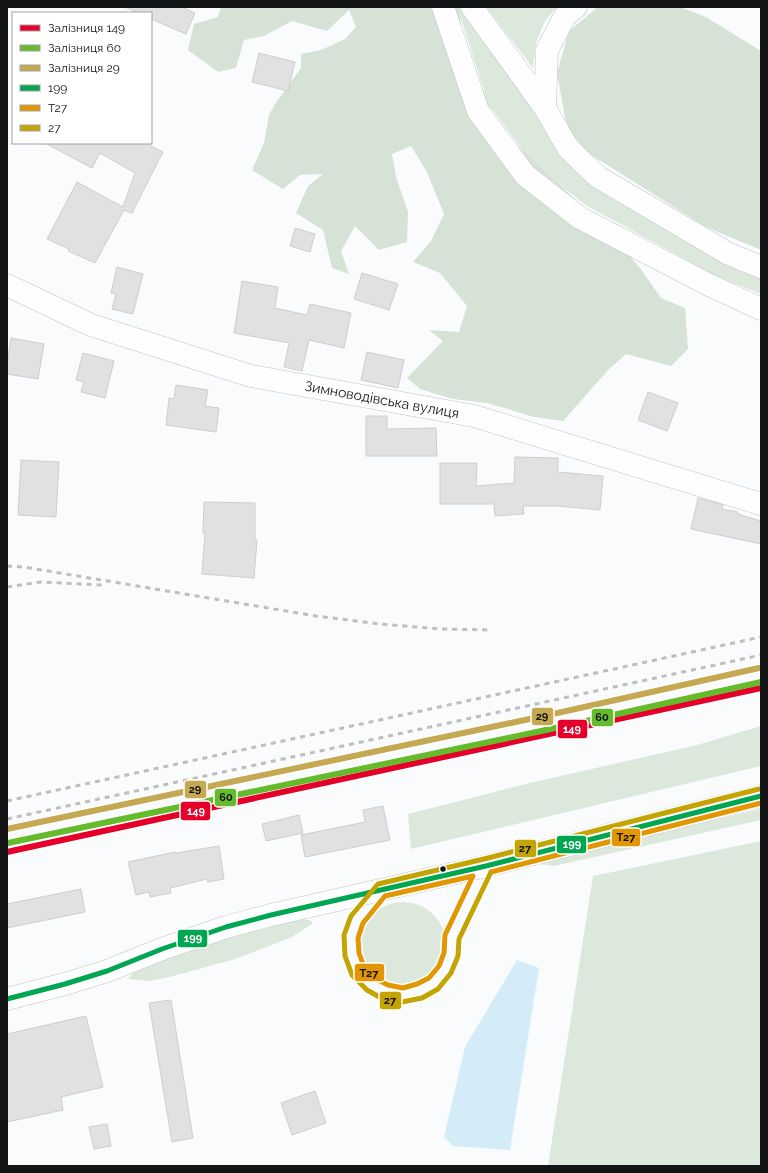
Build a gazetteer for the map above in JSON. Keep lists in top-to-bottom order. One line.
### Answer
{"streets":{"street":["Зимноводівська вулиця"]},"lines":["rail line 29","rail line 60","rail line 149","transit line 27","transit line 199","transit line Т27"],"legend":["Залізниця 149","Залізниця 60","Залізниця 29","199","Т27","27"]}
